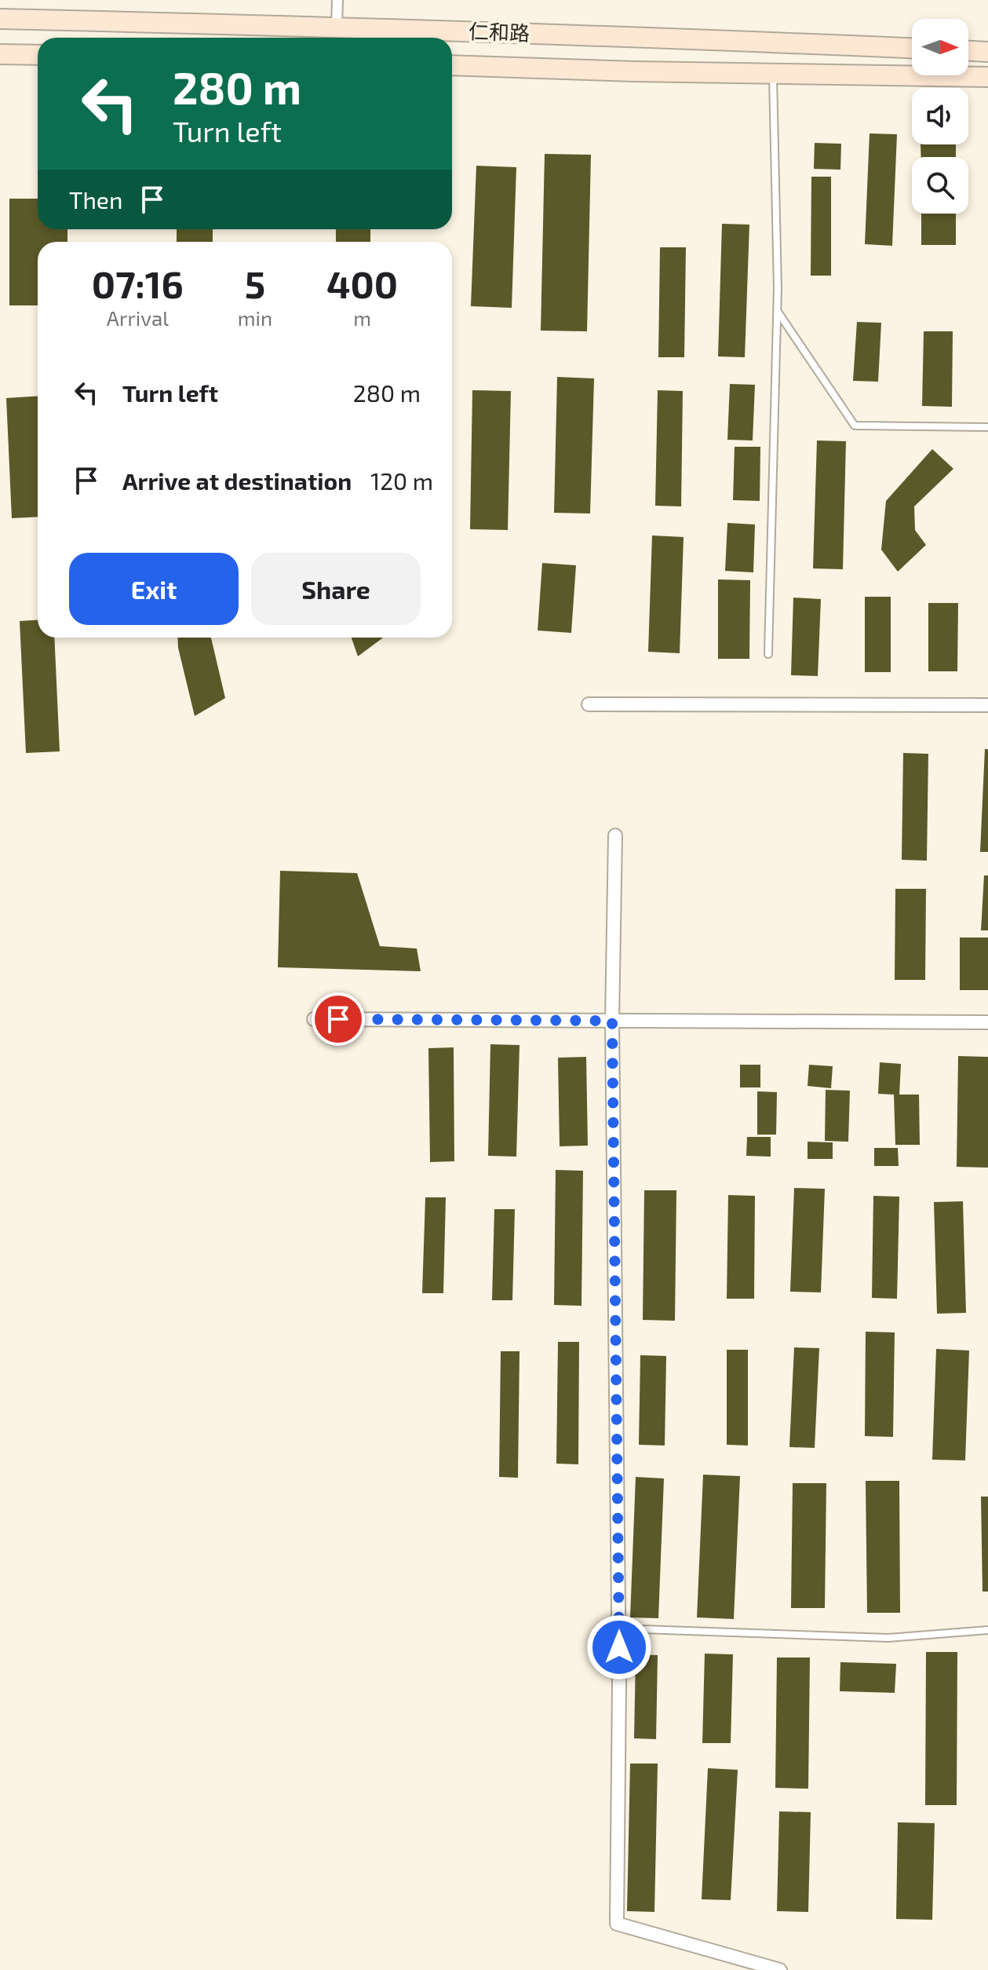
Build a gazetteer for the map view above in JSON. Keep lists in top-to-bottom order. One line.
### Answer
{"streets":{"main road":["仁和路"]},"north":"right","page":{"turn":["280 m","Turn left"],"then":"Then","eta":["07:16","Arrival","5","min","400","m"],"list":[{"name":"Turn left","value":"280 m"},{"name":"Arrive at destination","value":"120 m"}],"buttons":["Exit","Share"]}}
